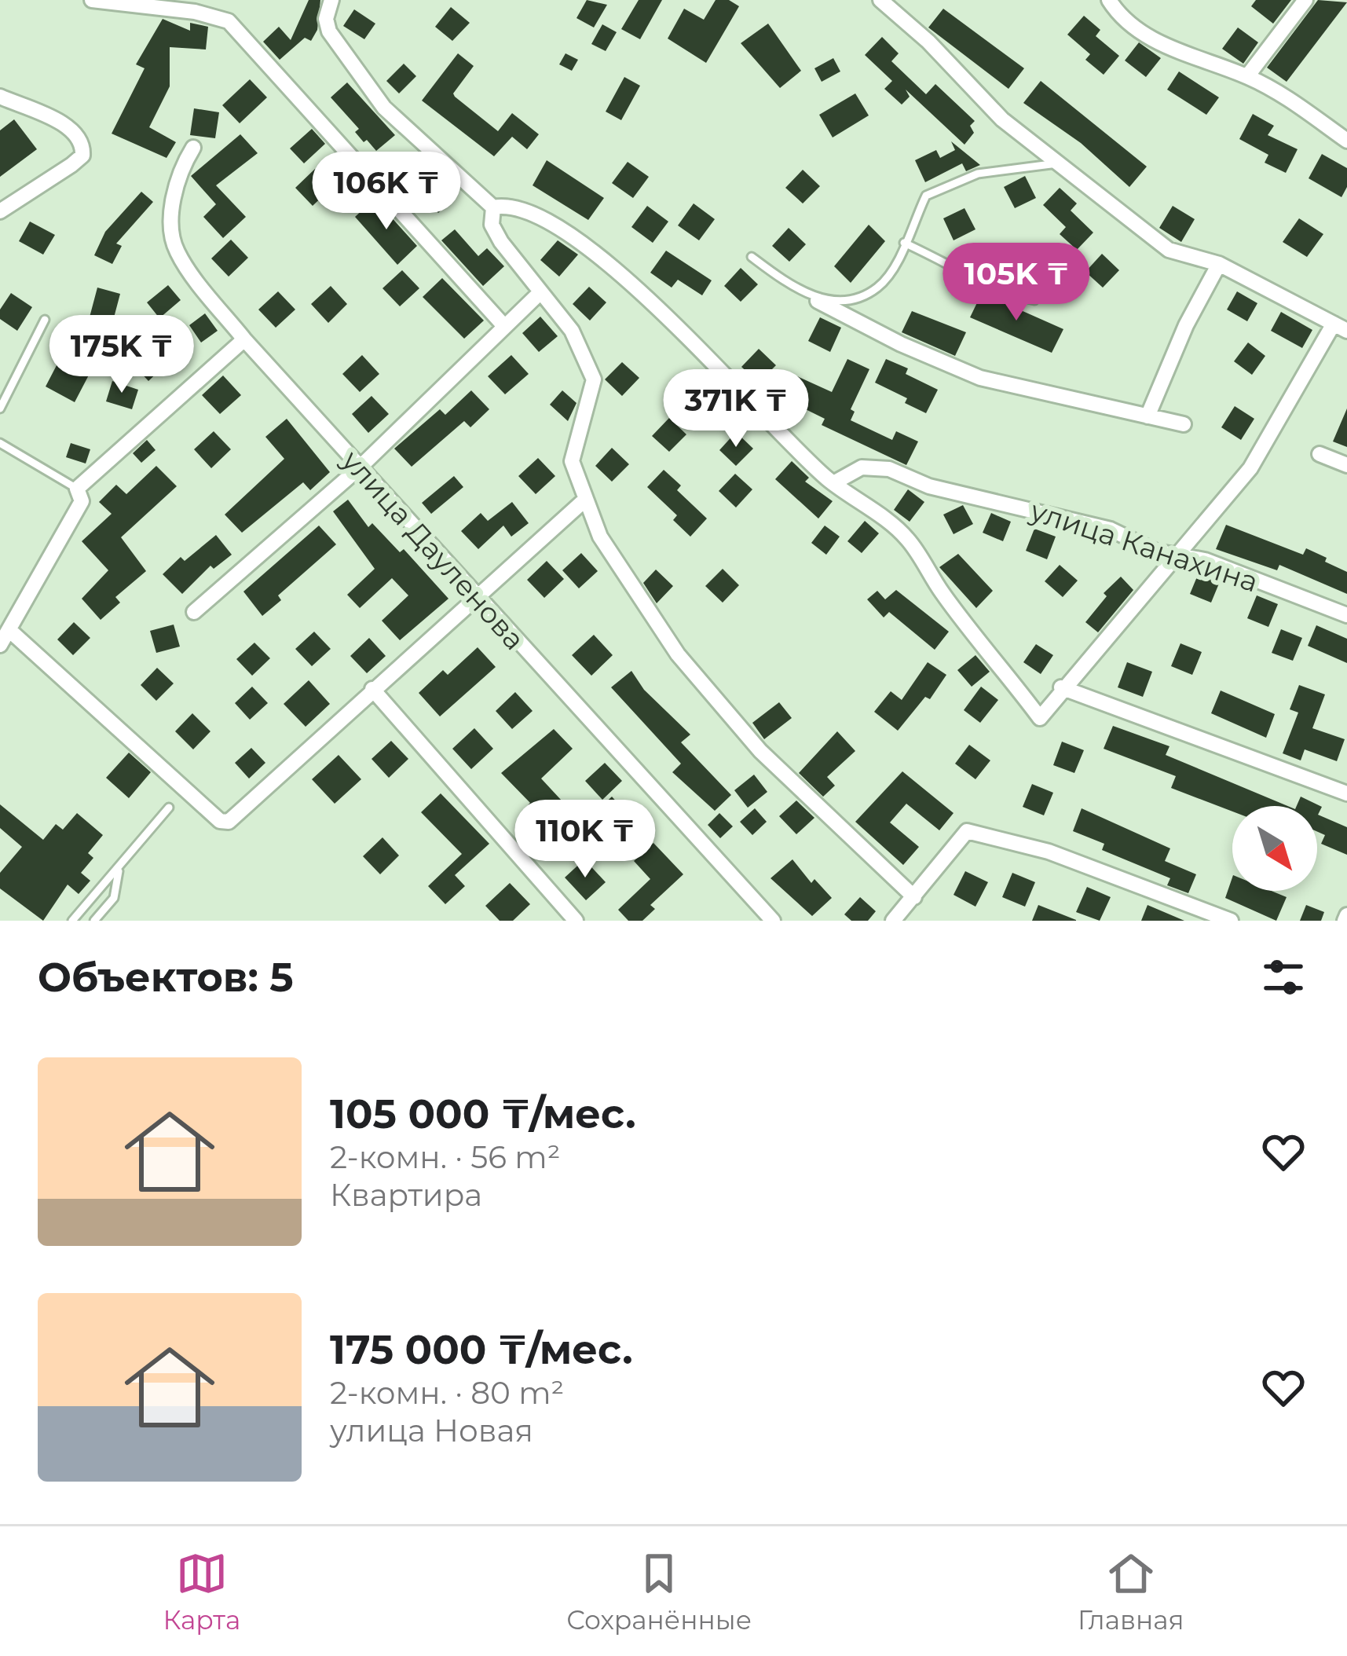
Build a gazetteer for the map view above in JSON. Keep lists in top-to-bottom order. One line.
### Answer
{"streets":{"street":["улица Канахина","улица Дауленова"]},"north":"bottom right","page":{"price":["106K ₸","105K ₸","175K ₸","371K ₸","110K ₸"],"heading":"Объектов: 5","list":[{"name":"105 000 ₸/мес.","note":"2-комн. · 56 m² · Квартира"},{"name":"175 000 ₸/мес.","note":"2-комн. · 80 m² · улица Новая"}],"tabs":["Карта","Сохранённые","Главная"]}}
